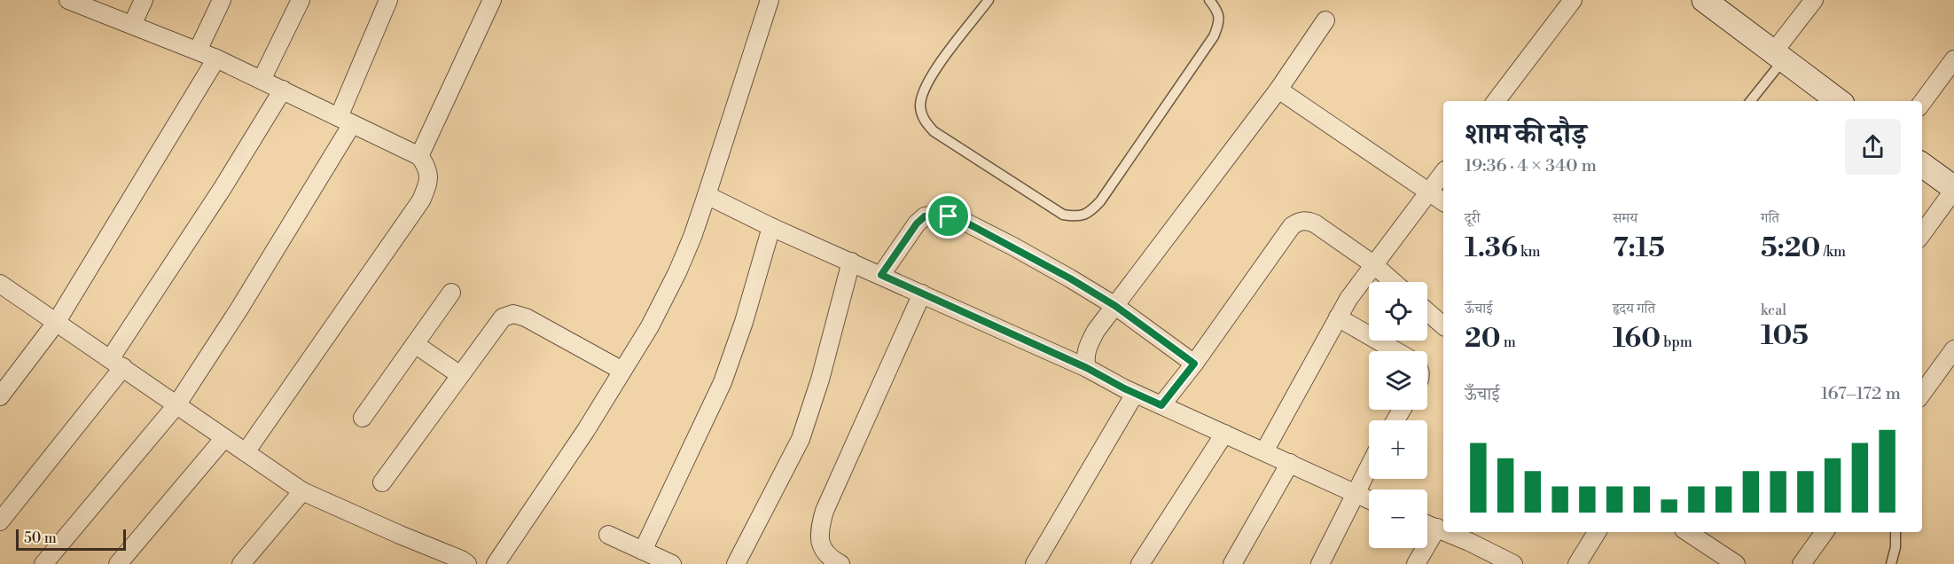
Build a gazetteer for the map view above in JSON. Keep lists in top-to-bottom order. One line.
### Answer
{"scale_bar":"50 m","page":{"heading":["शाम की दौड़","19:36 · 4 × 340 m"],"stats":[["दूरी","1.36 km"],["समय","7:15"],["गति","5:20 /km"],["ऊँचाई","20 m"],["हृदय गति","160 bpm"],["kcal","105"]],"map_buttons":["+","−"],"chart":["ऊँचाई","167–172 m"],"scale":"50 m"}}
